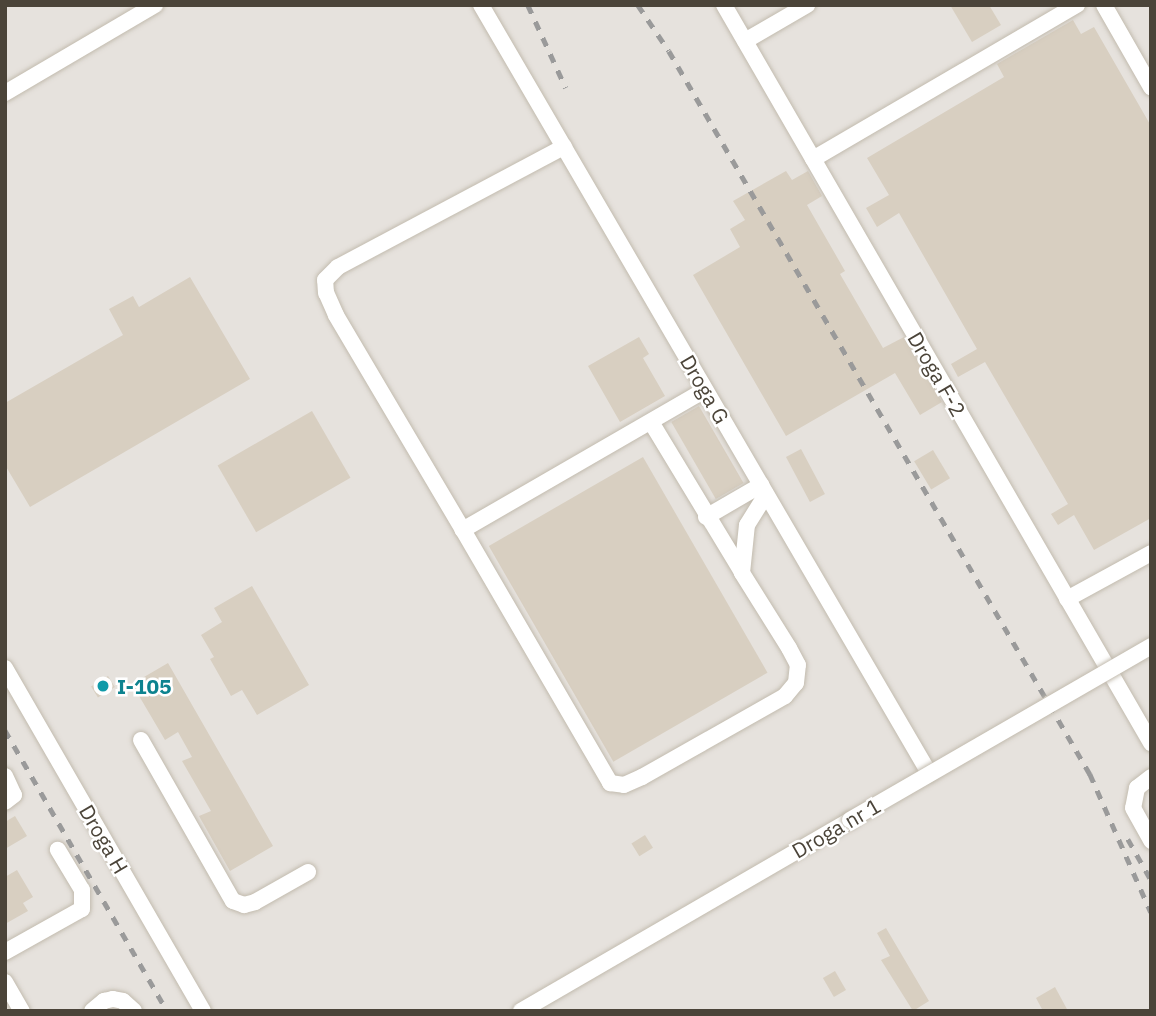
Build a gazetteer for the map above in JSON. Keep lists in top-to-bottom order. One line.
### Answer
{"streets":{"lane":["Droga F-2","Droga G","Droga nr 1","Droga H"]},"crossings":[["Droga G","Droga nr 1"]],"places":["I-105"]}
